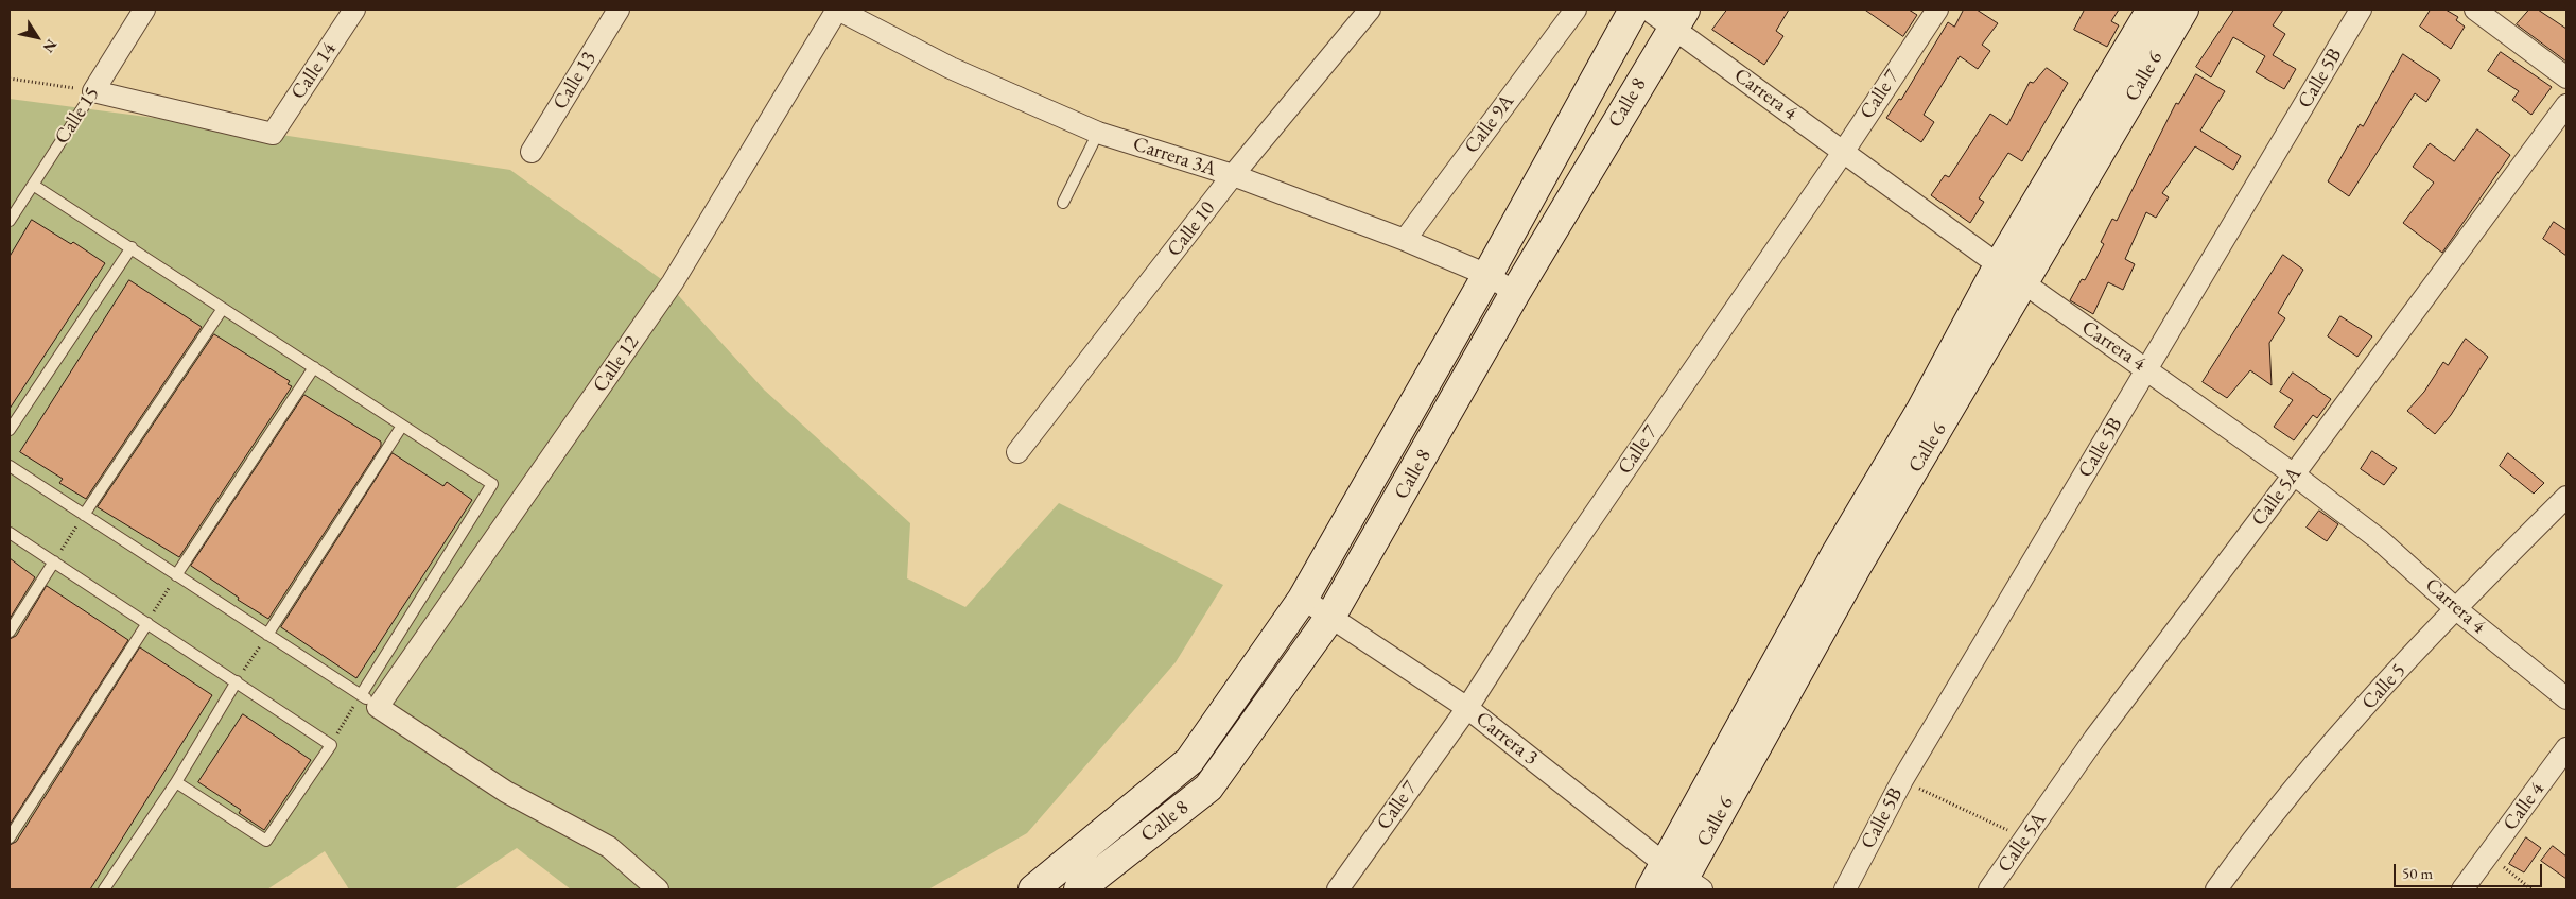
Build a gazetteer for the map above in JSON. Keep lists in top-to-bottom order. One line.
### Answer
{"streets":{"street":["Calle 14","Calle 6","Calle 5B","Calle 13","Carrera 4","Calle 7","Calle 8","Calle 15","Calle 9A","Carrera 3A","Calle 10","Calle 12","Calle 5A","Calle 5","Carrera 3","Calle 4"]},"crossings":[["Calle 14","Calle 15"],["Calle 6","Carrera 4"],["Calle 6","Carrera 3"],["Calle 5B","Carrera 4"],["Carrera 4","Calle 7"],["Carrera 4","Calle 8"],["Carrera 4","Calle 5A"],["Carrera 4","Calle 5"],["Calle 7","Carrera 3"],["Calle 8","Carrera 3A"],["Calle 8","Carrera 3"],["Calle 9A","Carrera 3A"],["Carrera 3A","Calle 10"],["Carrera 3A","Calle 12"]],"scale_bar":"50 m","north":"bottom right"}
